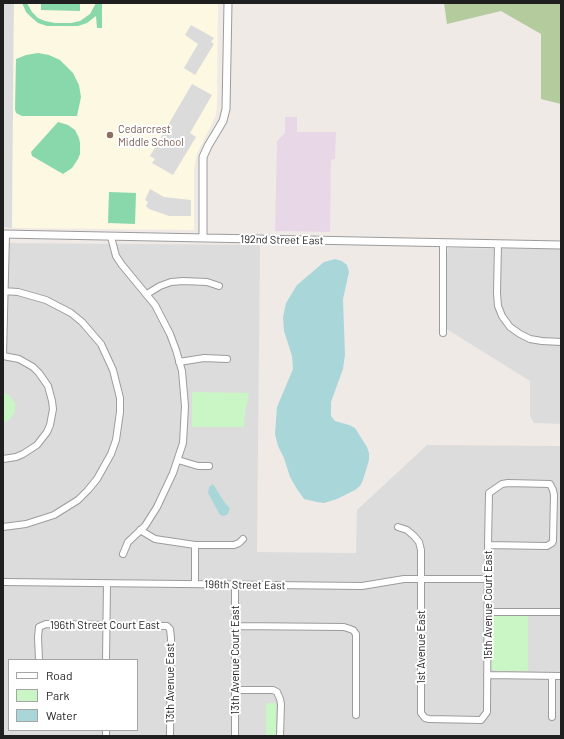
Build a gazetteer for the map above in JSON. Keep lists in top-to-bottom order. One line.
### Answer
{"streets":{"street":["192nd Street East","196th Street East","15th Avenue Court East","196th Street Court East","1st Avenue East","13th Avenue Court East","13th Avenue East"]},"crossings":[["196th Street East","15th Avenue Court East"],["196th Street East","1st Avenue East"],["196th Street East","13th Avenue Court East"],["15th Avenue Court East","1st Avenue East"],["196th Street Court East","13th Avenue East"]],"places":["Cedarcrest Middle School"],"legend":["Road","Park","Water"]}
